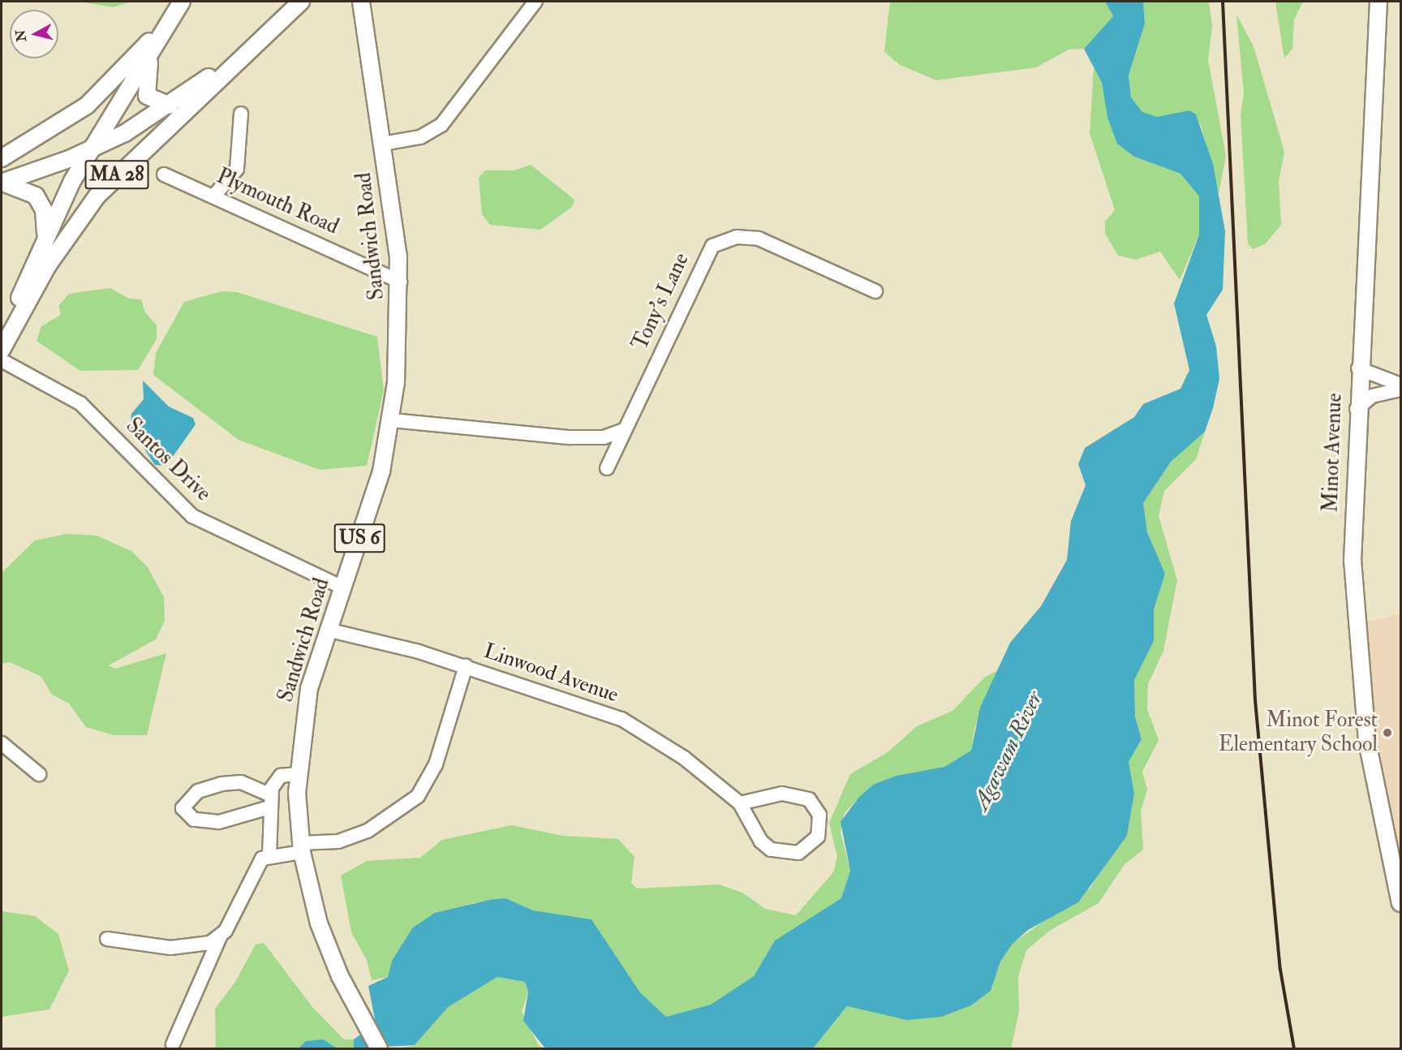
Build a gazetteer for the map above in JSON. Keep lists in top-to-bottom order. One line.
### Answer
{"streets":{"main road":["MA 28","Sandwich Road","Minot Avenue","US 6"],"street":["Plymouth Road","Tony's Lane","Santos Drive","Linwood Avenue"]},"crossings":[["Plymouth Road","Sandwich Road"],["Sandwich Road","Santos Drive"],["Sandwich Road","Linwood Avenue"]],"water":["Agawam River"],"places":["Minot Forest Elementary School"],"north":"left"}
